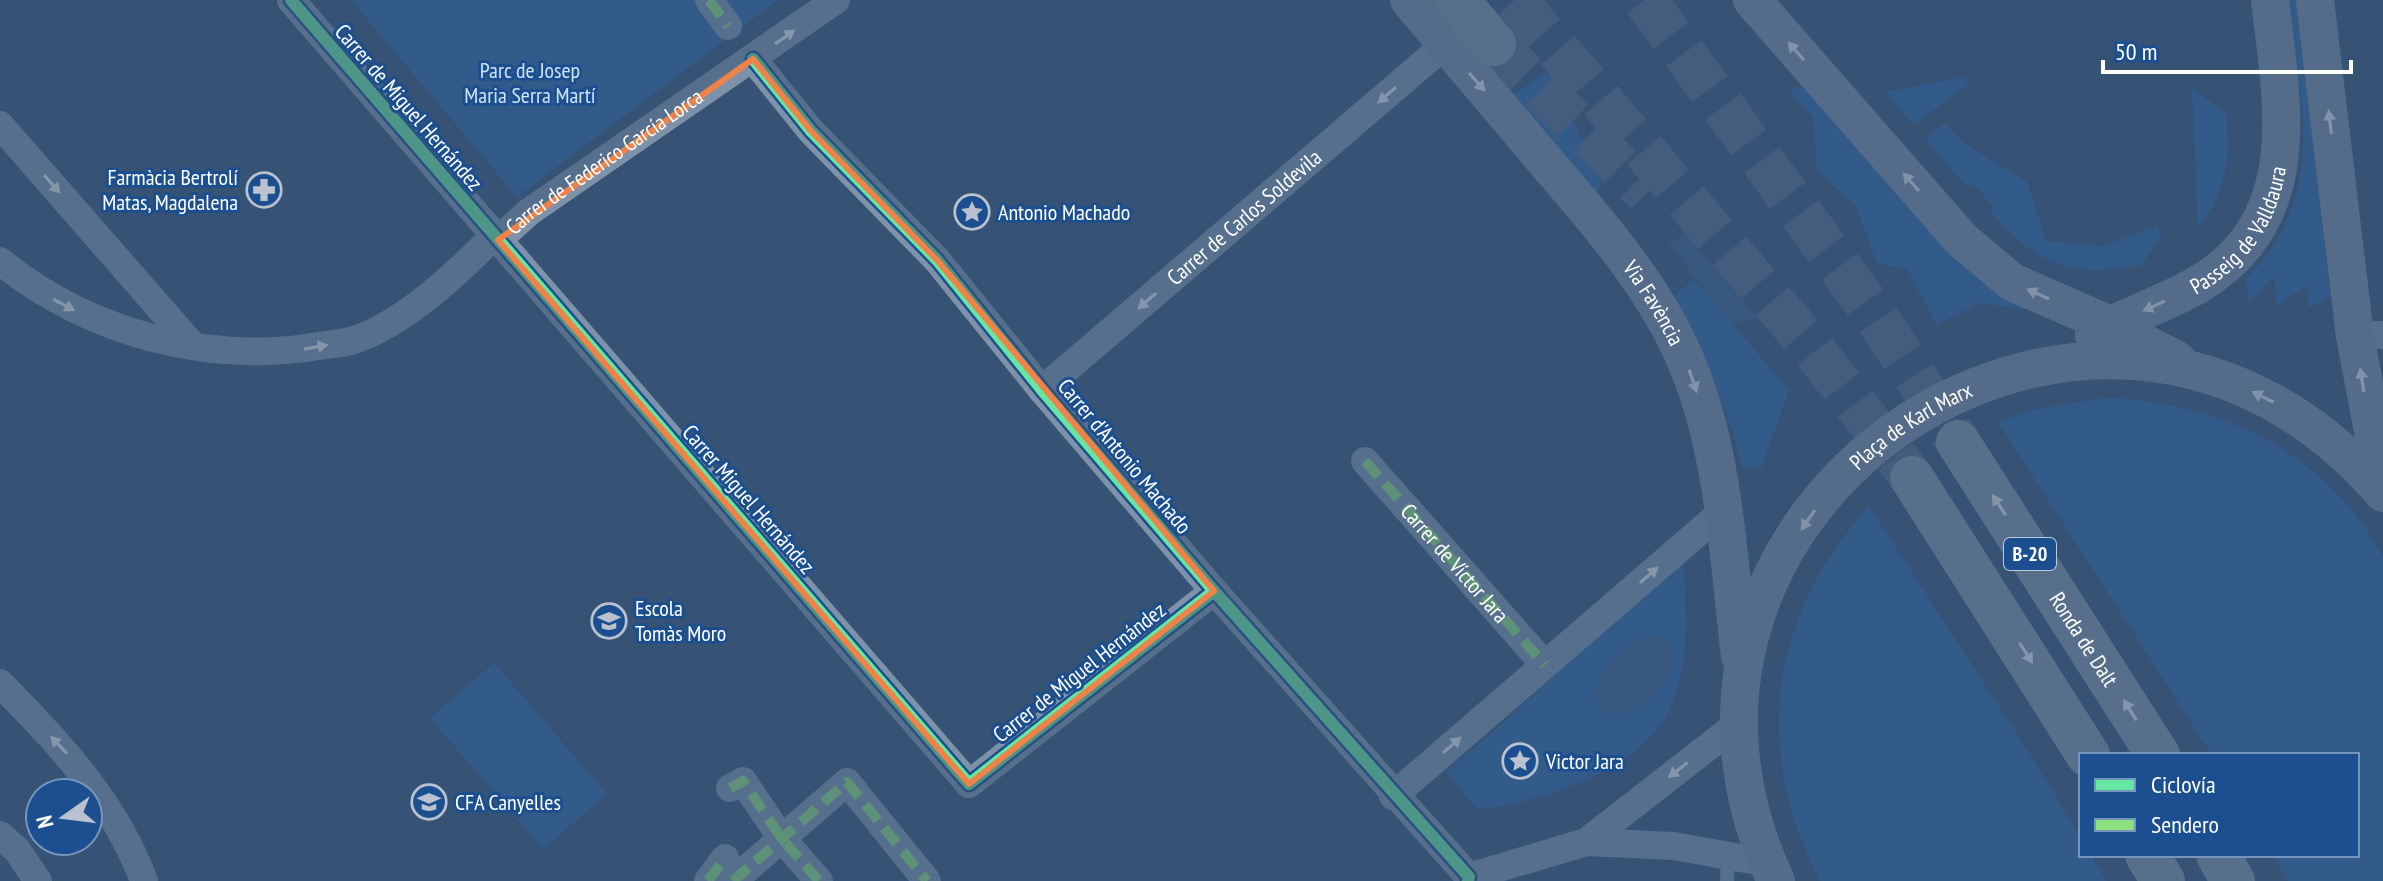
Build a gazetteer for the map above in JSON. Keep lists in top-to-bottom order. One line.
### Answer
{"streets":{"highway":["B-20","Ronda de Dalt"],"main road":["Passeig de Valldaura","Via Favència","Plaça de Karl Marx"],"street":["Carrer de Miguel Hernández","Carrer de Federico García Lorca","Carrer de Carlos Soldevila","Carrer d'Antonio Machado","Carrer Miguel Hernández","Carrer de Víctor Jara"]},"crossings":[["Carrer de Miguel Hernández","Carrer de Federico García Lorca"],["Carrer de Miguel Hernández","Carrer d'Antonio Machado"],["Carrer de Miguel Hernández","Carrer Miguel Hernández"],["Carrer de Federico García Lorca","Carrer d'Antonio Machado"],["Carrer de Federico García Lorca","Carrer Miguel Hernández"],["Carrer de Carlos Soldevila","Via Favència"],["Carrer de Carlos Soldevila","Carrer d'Antonio Machado"],["Passeig de Valldaura","Plaça de Karl Marx"],["Via Favència","Plaça de Karl Marx"]],"one_way":["Carrer de Federico García Lorca","Carrer de Carlos Soldevila","Passeig de Valldaura"],"parks":["Parc de Josep Maria Serra Martí"],"places":{"pharmacy":["Farmàcia Bertrolí Matas, Magdalena"],"place":["Antonio Machado","Victor Jara"],"school or university":["Escola Tomàs Moro","CFA Canyelles"]},"legend":["Ciclovía","Sendero"],"scale_bar":"50 m","north":"left"}
